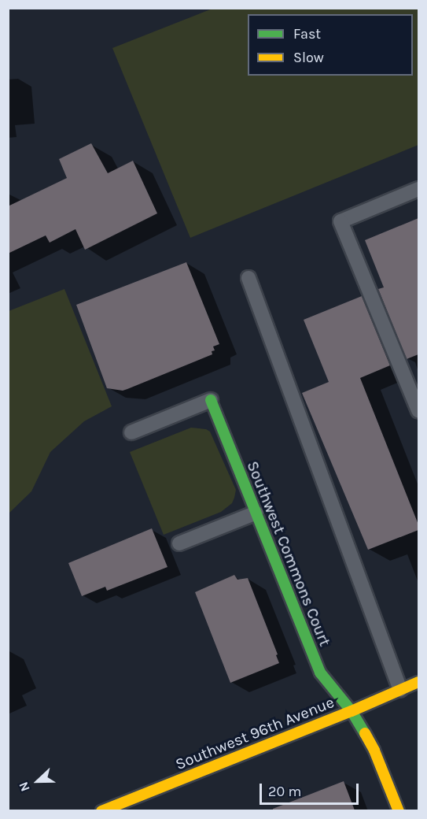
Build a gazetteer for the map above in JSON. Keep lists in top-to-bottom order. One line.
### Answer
{"streets":{"street":["Southwest Commons Court","Southwest 96th Avenue"]},"crossings":[["Southwest Commons Court","Southwest 96th Avenue"]],"legend":["Fast","Slow"],"scale_bar":"20 m","north":"left"}
